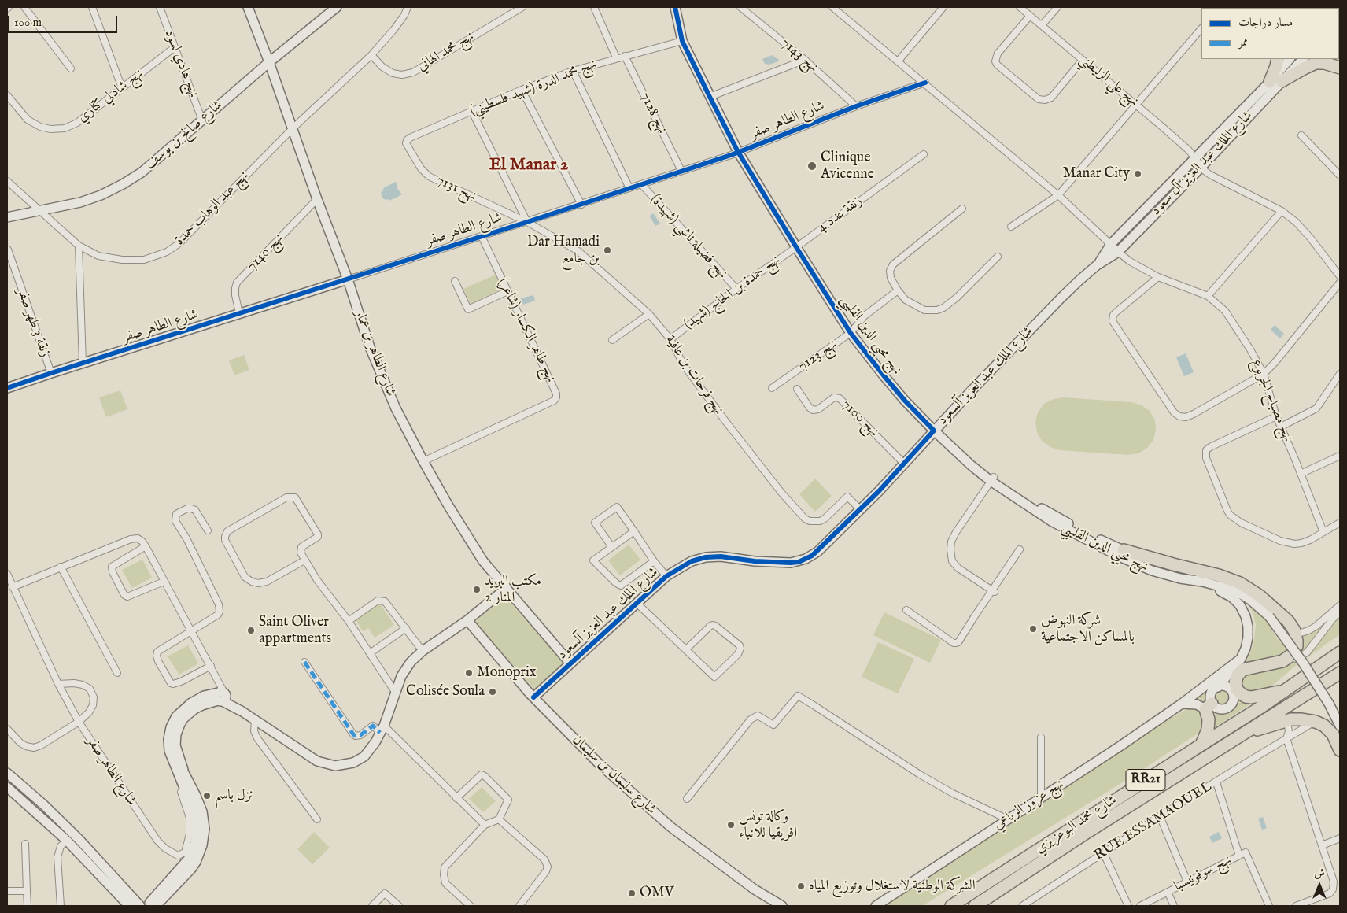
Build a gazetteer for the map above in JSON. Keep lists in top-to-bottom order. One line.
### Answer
{"streets":{"highway":["RR21","شارع محمد البوعزيزي"],"street":["نهج محمد الهاني","نهج 7143","نهج هادي لسود","نهج علي الزليطني","نهج محمد الدرة (شهيد فلسطيني)","نهج شادلي كتاري","نهج 7128","شارع الطاهر صفر","شارع صالح بن يوسف","شارع الملك عبد العزيز آل سعود","نهج 7131","نهج عبد الوهاب حمدة","زنقة عدد 4","نهج فضيلة ناشي (شهيدة)","نهج 7140","نهج حمدة بن الحاج (شهيد)","زنقة 3 طهر صفر","نهج طاهر الكسار (شاعر)","نهج محيي الدين القليبي","شارع الطاهر بن عمار","نهج 7123","نهج فرحات بن عافية","شارع الملك عبد العزيز آلسعود","نهج مصباح الجربوع","نهج 7100","شارع سليمان بن سليمان","نهج عزوز الرباعي","RUE ESSAMAOUEL","نهج سوفونيسبا"]},"crossings":[["نهج محمد الهاني","نهج عبد الوهاب حمدة"],["نهج 7143","شارع الطاهر صفر"],["نهج هادي لسود","نهج شادلي كتاري"],["نهج هادي لسود","شارع صالح بن يوسف"],["نهج علي الزليطني","شارع الملك عبد العزيز آل سعود"],["نهج محمد الدرة (شهيد فلسطيني)","نهج 7128"],["نهج محمد الدرة (شهيد فلسطيني)","نهج 7131"],["نهج محمد الدرة (شهيد فلسطيني)","نهج محيي الدين القليبي"],["نهج 7128","شارع الطاهر صفر"],["شارع الطاهر صفر","نهج 7131"],["شارع الطاهر صفر","نهج فضيلة ناشي (شهيدة)"],["شارع الطاهر صفر","نهج 7140"],["شارع الطاهر صفر","زنقة 3 طهر صفر"],["شارع الطاهر صفر","نهج طاهر الكسار (شاعر)"],["شارع الطاهر صفر","نهج محيي الدين القليبي"],["شارع الطاهر صفر","شارع الطاهر بن عمار"],["شارع الطاهر صفر","نهج فرحات بن عافية"],["شارع الطاهر صفر","نهج مصباح الجربوع"],["شارع صالح بن يوسف","نهج عبد الوهاب حمدة"],["شارع صالح بن يوسف","شارع الطاهر بن عمار"],["شارع الملك عبد العزيز آل سعود","شارع الملك عبد العزيز آلسعود"],["شارع الملك عبد العزيز آل سعود","نهج مصباح الجربوع"],["نهج 7131","نهج فرحات بن عافية"],["نهج عبد الوهاب حمدة","شارع الطاهر بن عمار"],["زنقة عدد 4","نهج حمدة بن الحاج (شهيد)"],["زنقة عدد 4","نهج محيي الدين القليبي"],["نهج فضيلة ناشي (شهيدة)","نهج حمدة بن الحاج (شهيد)"],["نهج 7140","شارع الطاهر بن عمار"],["نهج حمدة بن الحاج (شهيد)","نهج محيي الدين القليبي"],["نهج حمدة بن الحاج (شهيد)","نهج فرحات بن عافية"],["نهج طاهر الكسار (شاعر)","شارع الطاهر بن عمار"],["نهج محيي الدين القليبي","نهج 7123"],["نهج محيي الدين القليبي","شارع الملك عبد العزيز آلسعود"],["شارع الطاهر بن عمار","شارع الملك عبد العزيز آلسعود"],["نهج فرحات بن عافية","شارع الملك عبد العزيز آلسعود"],["شارع الملك عبد العزيز آلسعود","نهج 7100"],["شارع الملك عبد العزيز آلسعود","شارع سليمان بن سليمان"]],"districts":["El Manar 2"],"places":["Clinique Avicenne","Manar City","Dar Hamadi بن جامع","مكتب البريد المنار 2","شركة النهوض بالمساكن الاجتماعية","Saint Oliver appartments","Monoprix","Colisée Soula","نزل باسم","وكالة تونس افريقيا للانباء","الشركة الوطنية لاستغلال وتوزيع المياه","OMV"],"legend":["مسار دراجات","ممر"],"scale_bar":"100 m","north":"top"}
